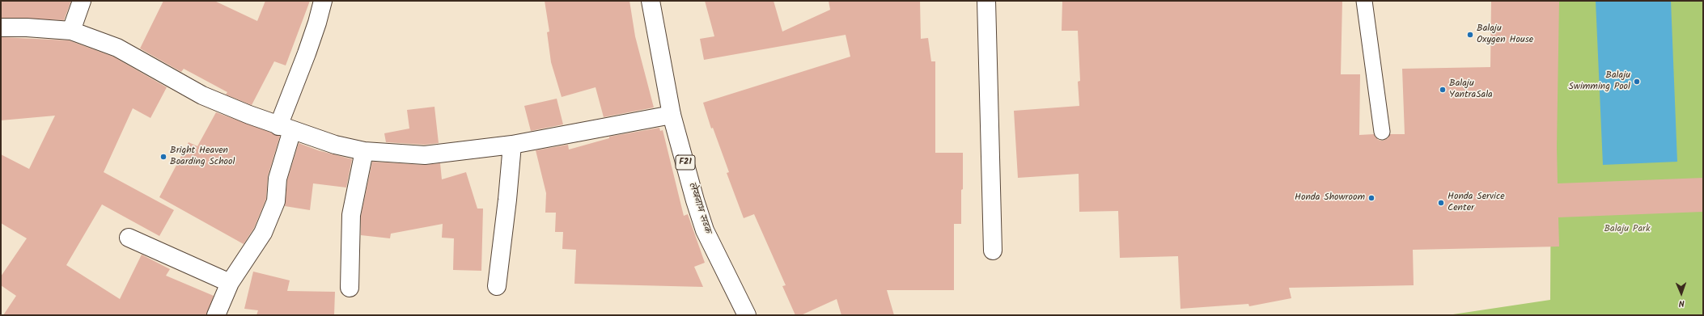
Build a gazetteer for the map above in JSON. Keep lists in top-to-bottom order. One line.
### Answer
{"streets":{"street":["F21","लेखनाथ सडक"]},"parks":["Balaju Park"],"places":["Balaju Oxygen House","Balaju Swimming Pool","Balaju YantraSala","Bright Heaven Boarding School","Honda Showroom","Honda Service Center"],"north":"bottom"}
